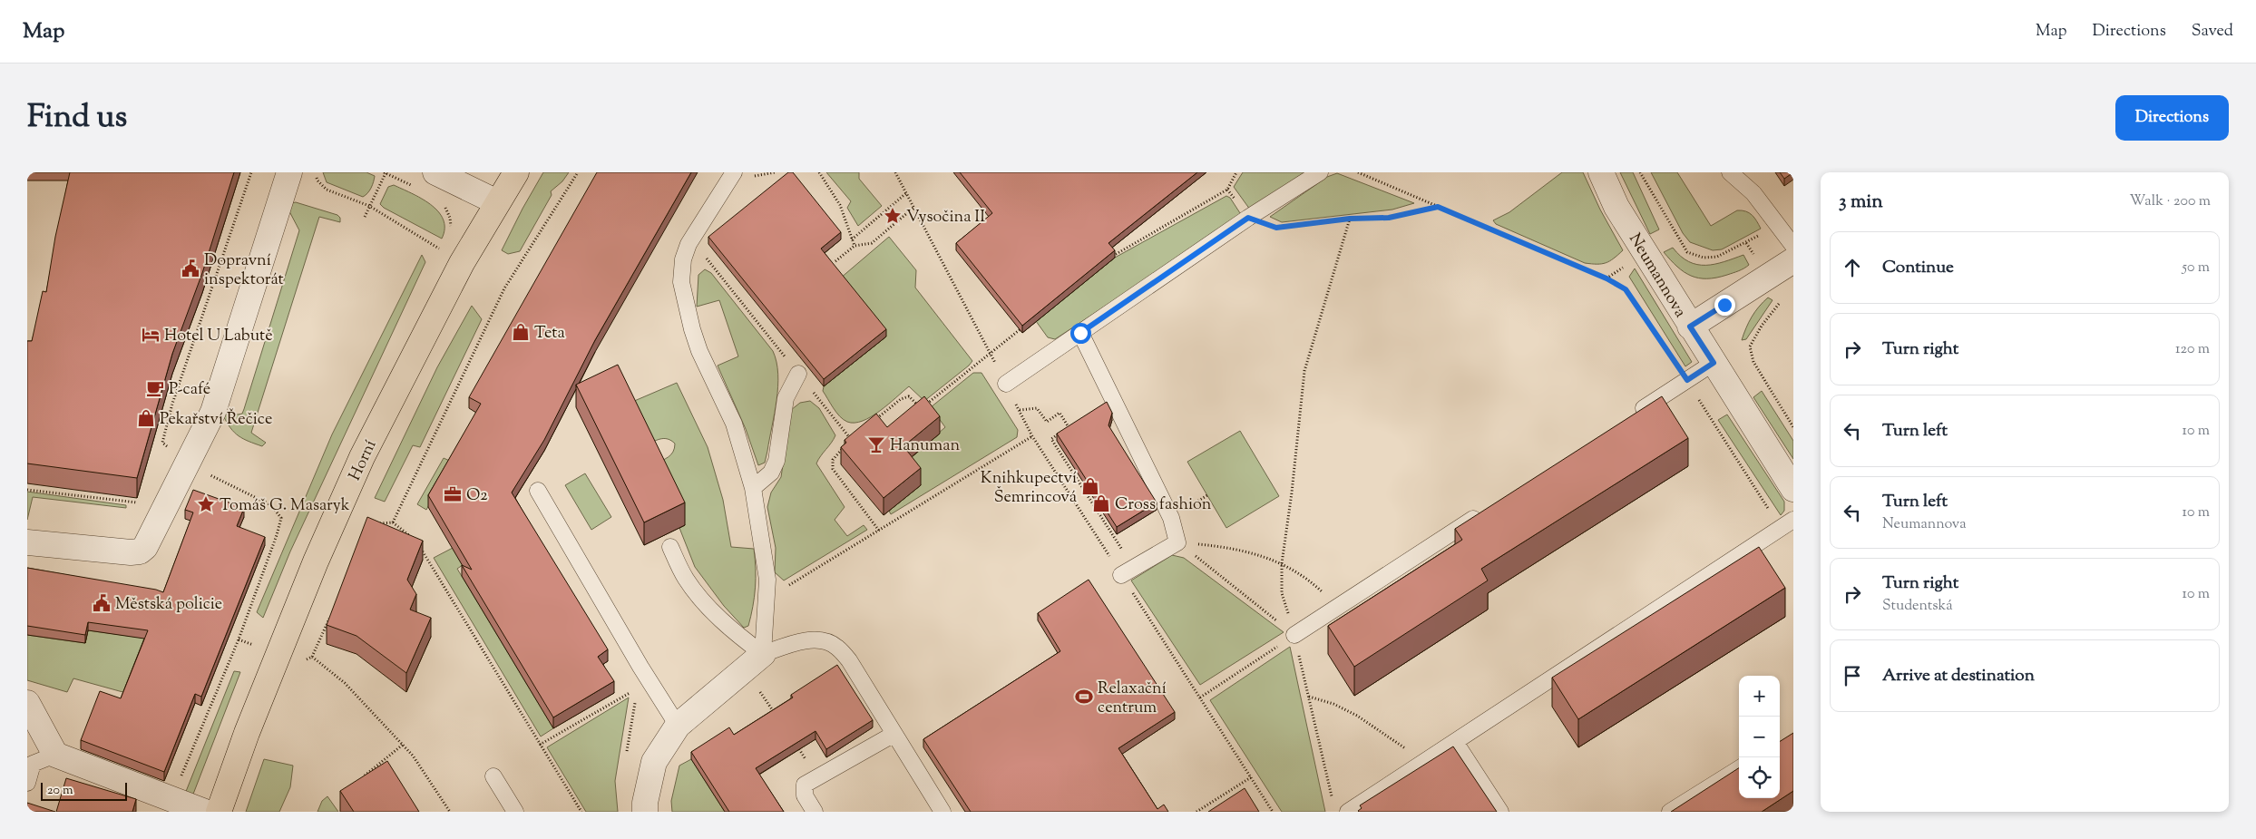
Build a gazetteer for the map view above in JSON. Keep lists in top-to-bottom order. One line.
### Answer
{"streets":{"main road":["Horní"],"street":["Neumannova"]},"places":{"place":["Vysočina II","Tomáš G. Masaryk"],"public building":["Dopravní inspektorát","Městská policie"],"shop":["Teta","Pekařství Řečice","Knihkupectví Šemrincová","Cross fashion"],"hotel":["Hotel U Labutě"],"cafe":["P-café"],"bar":["Hanuman"],"office":["O2"],"sports":["Relaxační centrum"]},"scale_bar":"20 m","page":{"header":"Map","nav":["Map","Directions","Saved"],"title":"Find us","buttons":"Directions","heading":["3 min","Walk · 200 m"],"list":[["Continue","50 m"],["Turn right","120 m"],["Turn left","10 m"],["Turn left","Neumannova","10 m"],["Turn right","Studentská","10 m"],"Arrive at destination"],"map_buttons":["+","−"],"scale":"20 m"}}
